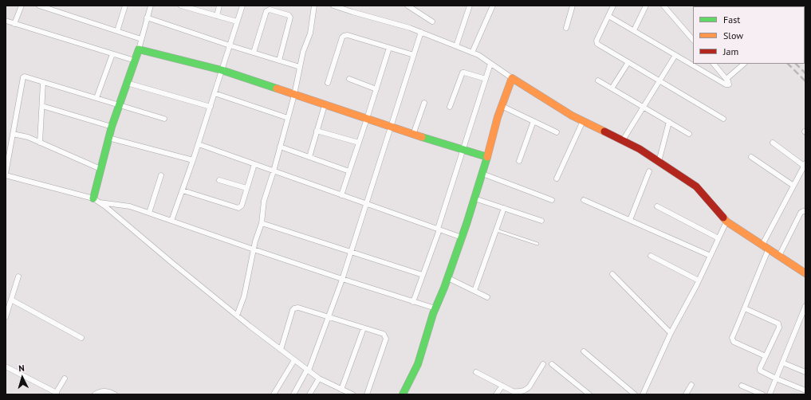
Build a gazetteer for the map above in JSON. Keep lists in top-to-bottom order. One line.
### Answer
{"legend":["Fast","Slow","Jam"],"north":"top"}
